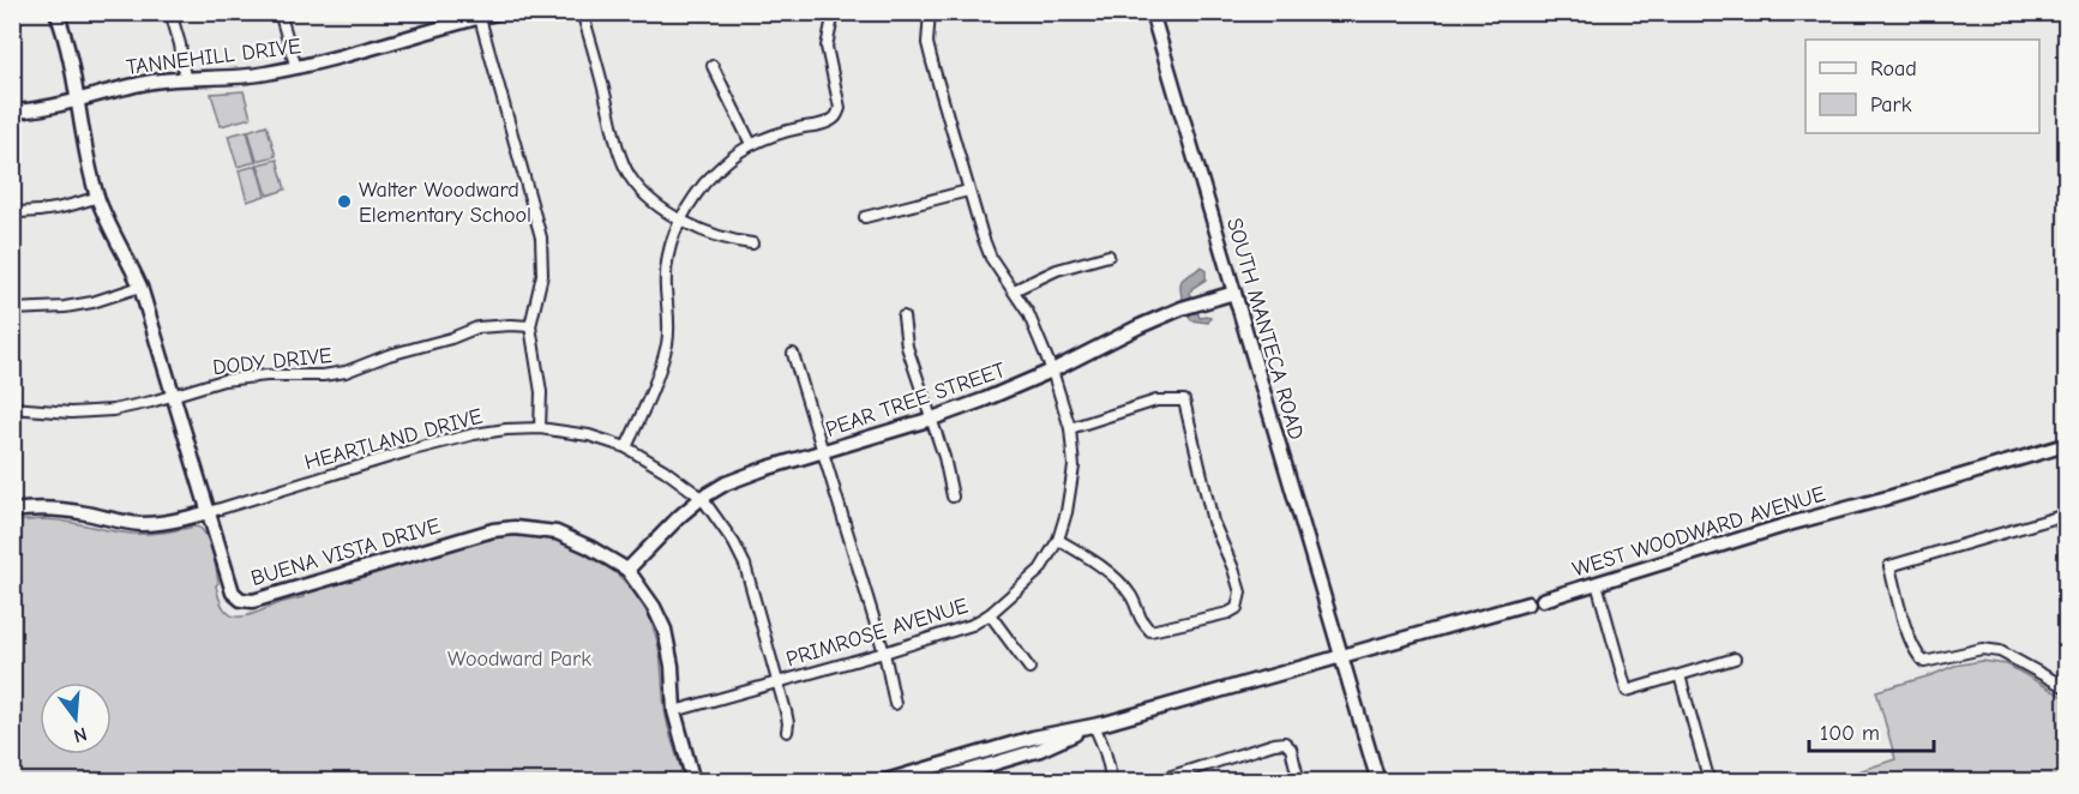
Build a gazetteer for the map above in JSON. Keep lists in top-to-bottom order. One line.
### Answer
{"streets":{"street":["TANNEHILL DRIVE","SOUTH MANTECA ROAD","DODY DRIVE","PEAR TREE STREET","HEARTLAND DRIVE","WEST WOODWARD AVENUE","BUENA VISTA DRIVE","PRIMROSE AVENUE"]},"crossings":[["TANNEHILL DRIVE","BUENA VISTA DRIVE"],["SOUTH MANTECA ROAD","PEAR TREE STREET"],["SOUTH MANTECA ROAD","WEST WOODWARD AVENUE"],["DODY DRIVE","BUENA VISTA DRIVE"],["PEAR TREE STREET","HEARTLAND DRIVE"],["PEAR TREE STREET","BUENA VISTA DRIVE"],["PEAR TREE STREET","PRIMROSE AVENUE"],["HEARTLAND DRIVE","BUENA VISTA DRIVE"],["HEARTLAND DRIVE","PRIMROSE AVENUE"],["BUENA VISTA DRIVE","PRIMROSE AVENUE"]],"parks":["Woodward Park"],"places":["Walter Woodward Elementary School"],"legend":["Road","Park"],"scale_bar":"100 m","north":"bottom"}
